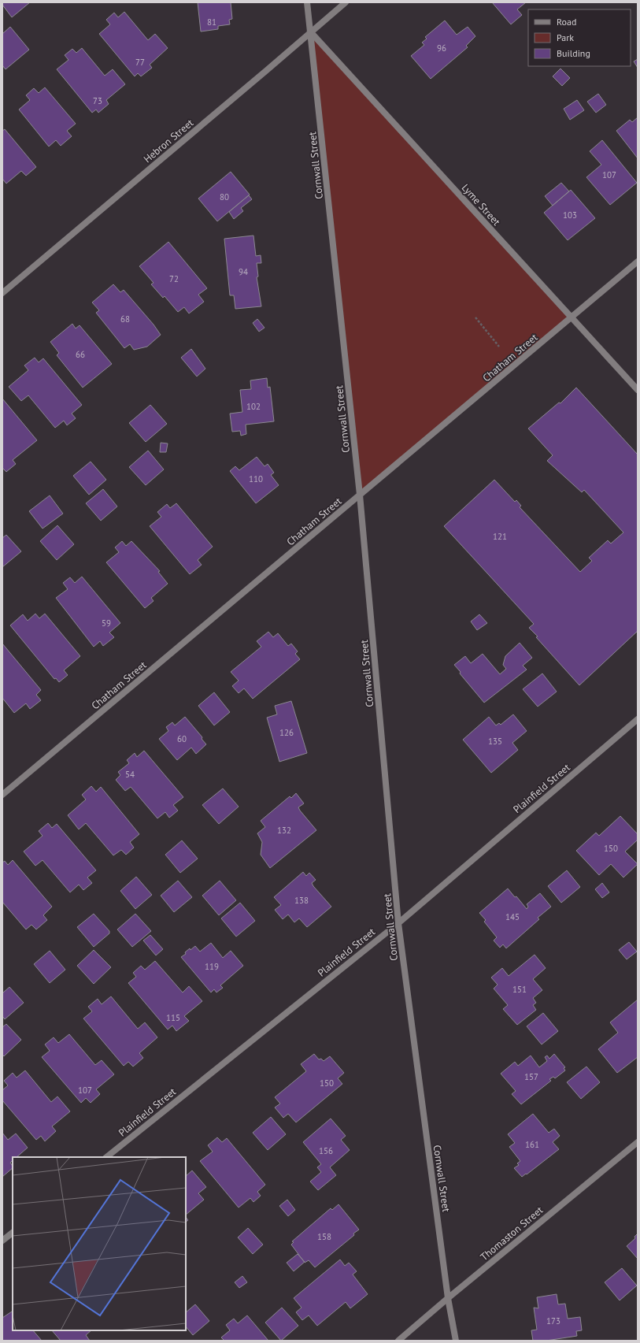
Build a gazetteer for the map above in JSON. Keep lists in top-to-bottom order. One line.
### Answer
{"streets":{"street":["Hebron Street","Cornwall Street","Lyme Street","Chatham Street","Plainfield Street","Thomaston Street"]},"crossings":[["Hebron Street","Cornwall Street"],["Hebron Street","Lyme Street"],["Cornwall Street","Lyme Street"],["Cornwall Street","Chatham Street"],["Cornwall Street","Plainfield Street"],["Cornwall Street","Thomaston Street"],["Lyme Street","Chatham Street"]],"house_numbers":["81","96","77","73","107","80","103","94","72","68","66","102","110","121","59","126","60","135","54","132","150","138","145","119","151","115","157","150","107","161","156","158","173"],"legend":["Road","Park","Building"]}
